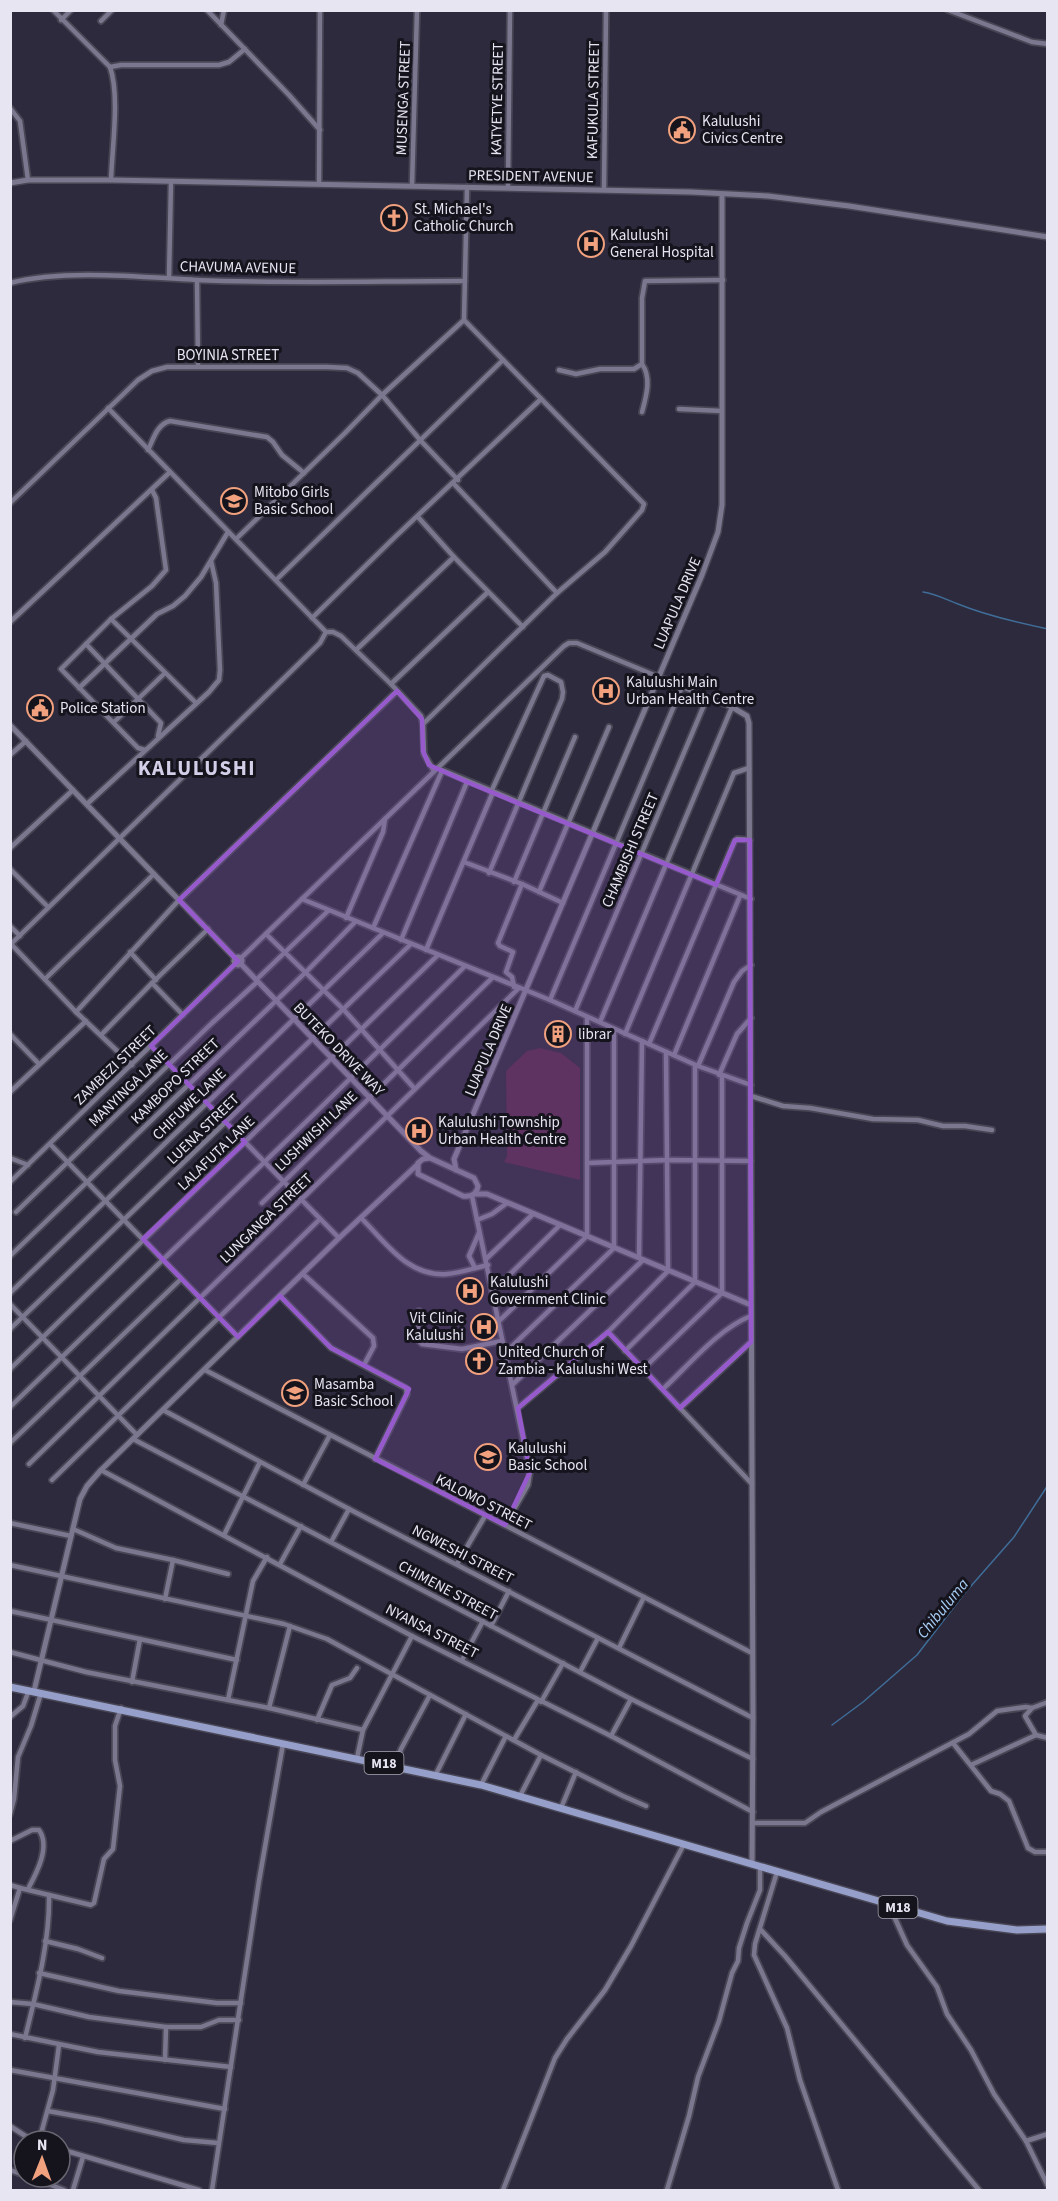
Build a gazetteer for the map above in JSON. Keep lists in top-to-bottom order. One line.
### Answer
{"streets":{"main road":["M18"],"street":["MUSENGA STREET","KATYETYE STREET","KAFUKULA STREET","PRESIDENT AVENUE","CHAVUMA AVENUE","BOYINIA STREET","LUAPULA DRIVE","CHAMBISHI STREET","BUTEKO DRIVE WAY","ZAMBEZI STREET","KAMBOPO STREET","MANYINGA LANE","CHIFUWE LANE","LUENA STREET","LUSHWISHI LANE","LALAFUTA LANE","LUNGANGA STREET","KALOMO STREET","NGWESHI STREET","CHIMENE STREET","NYANSA STREET"]},"crossings":[["MUSENGA STREET","PRESIDENT AVENUE"],["KATYETYE STREET","PRESIDENT AVENUE"],["KAFUKULA STREET","PRESIDENT AVENUE"],["PRESIDENT AVENUE","LUAPULA DRIVE"],["LUAPULA DRIVE","ZAMBEZI STREET"],["BUTEKO DRIVE WAY","ZAMBEZI STREET"],["BUTEKO DRIVE WAY","KAMBOPO STREET"],["BUTEKO DRIVE WAY","MANYINGA LANE"],["BUTEKO DRIVE WAY","CHIFUWE LANE"],["BUTEKO DRIVE WAY","LUENA STREET"],["BUTEKO DRIVE WAY","LUSHWISHI LANE"],["BUTEKO DRIVE WAY","LALAFUTA LANE"],["BUTEKO DRIVE WAY","LUNGANGA STREET"]],"districts":["KALULUSHI"],"water":["Chibuluma"],"places":{"public building":["Kalulushi Civics Centre","Police Station"],"church":["St. Michael's Catholic Church","United Church of Zambia - Kalulushi West"],"hospital":["Kalulushi General Hospital","Kalulushi Main Urban Health Centre","Kalulushi Township Urban Health Centre","Kalulushi Government Clinic","Vit Clinic Kalulushi"],"school or university":["Mitobo Girls Basic School","Masamba Basic School","Kalulushi Basic School"],"building":["librar"]},"north":"top"}
